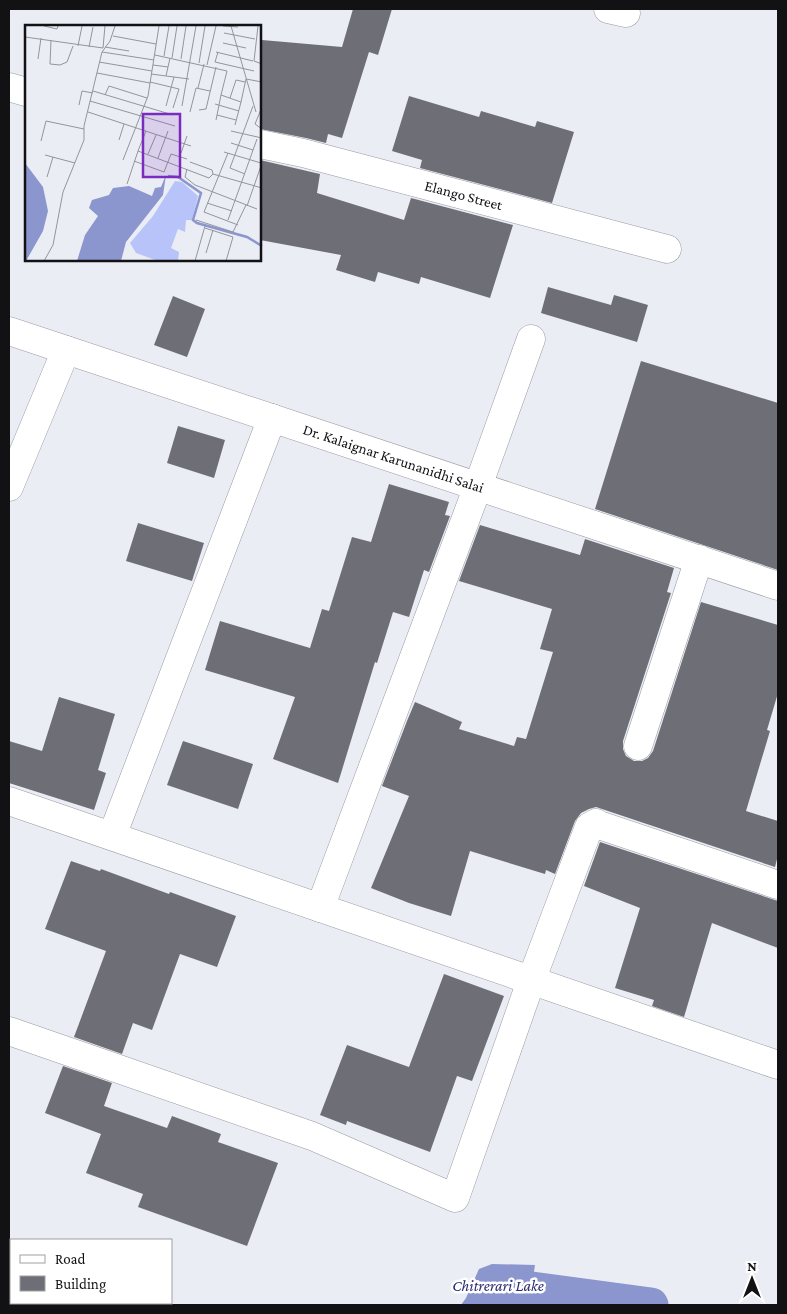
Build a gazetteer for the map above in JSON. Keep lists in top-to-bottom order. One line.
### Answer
{"streets":{"street":["Elango Street","Dr. Kalaignar Karunanidhi Salai"]},"water":["Chitrerari Lake"],"legend":["Road","Building"],"north":"top"}
